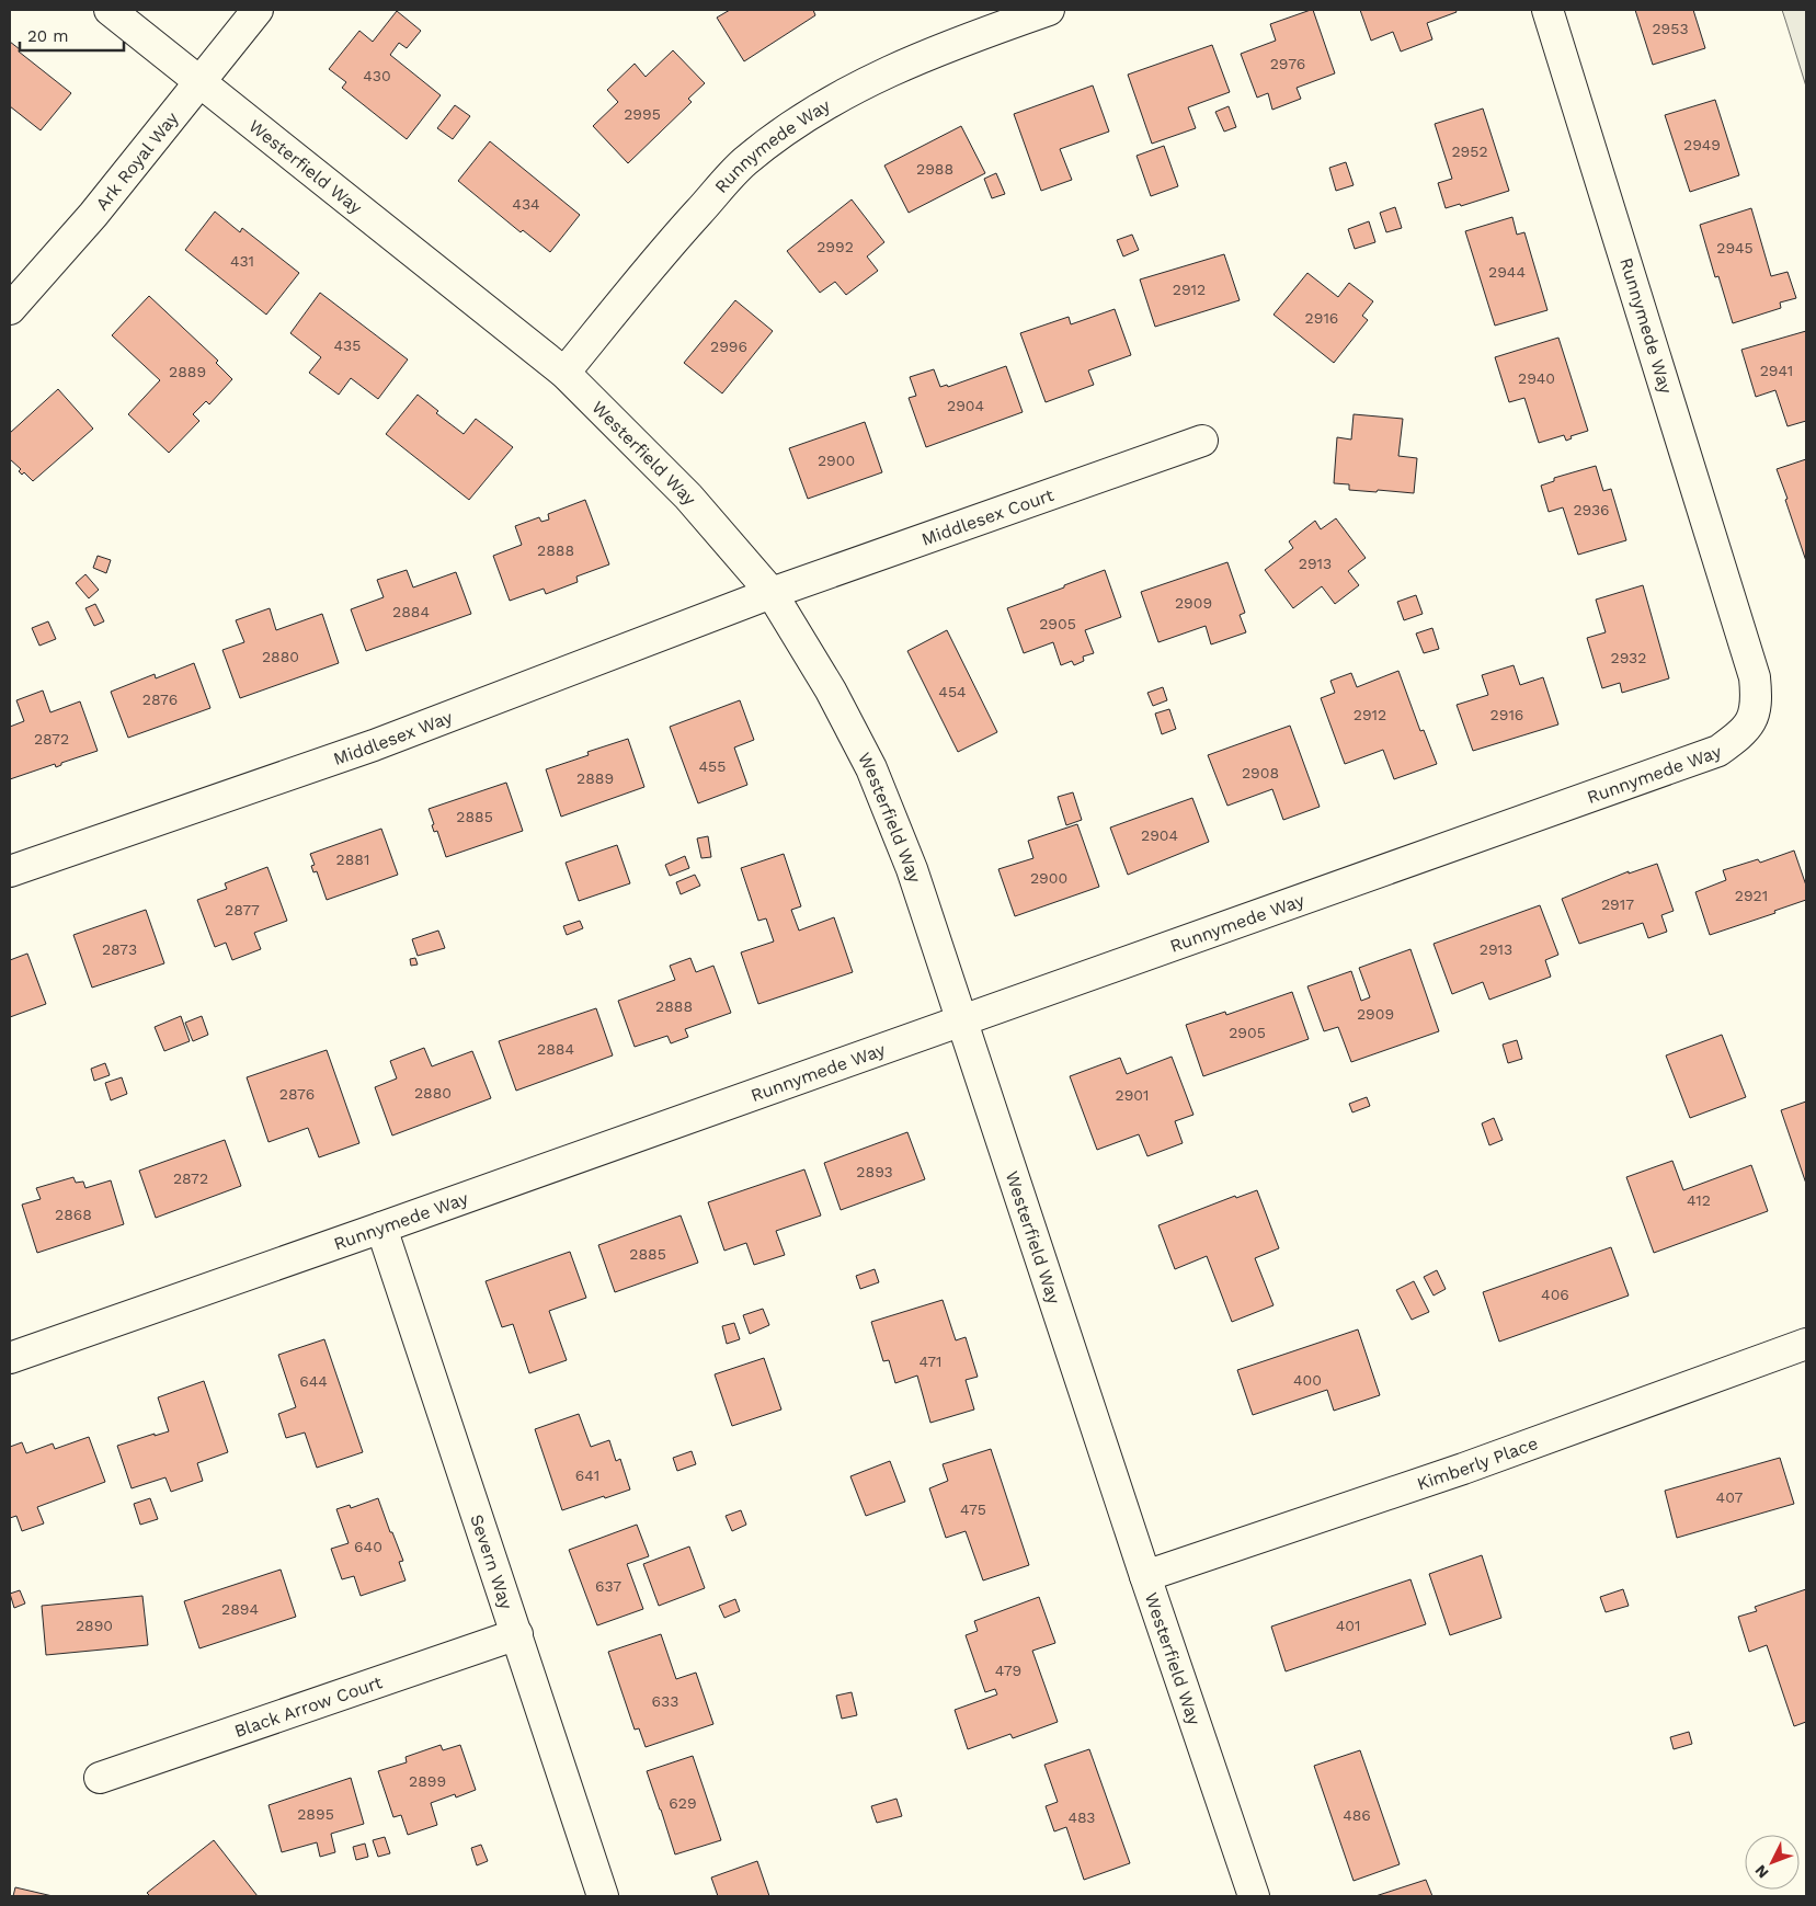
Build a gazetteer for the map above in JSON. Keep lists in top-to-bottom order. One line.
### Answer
{"streets":{"street":["Runnymede Way","Ark Royal Way","Westerfield Way","Middlesex Court","Middlesex Way","Kimberly Place","Severn Way","Black Arrow Court"]},"crossings":[["Runnymede Way","Westerfield Way"],["Runnymede Way","Severn Way"],["Ark Royal Way","Westerfield Way"],["Westerfield Way","Middlesex Court"],["Westerfield Way","Middlesex Way"],["Westerfield Way","Kimberly Place"],["Middlesex Court","Middlesex Way"],["Severn Way","Black Arrow Court"]],"house_numbers":["2953","2976","430","2995","2949","2952","2988","434","2992","2945","431","2944","2912","2916","435","2996","2941","2889","2940","2904","2900","2936","2888","2913","2909","2884","2905","2880","2932","454","2876","2912","2916","2872","455","2908","2889","2885","2904","2881","2900","2921","2917","2877","2873","2913","2888","2909","2905","2884","2880","2876","2901","2893","2872","412","2868","2885","406","471","400","644","641","407","475","640","637","2894","2890","401","479","633","2899","629","2895","486","483"],"scale_bar":"20 m","north":"bottom left"}
